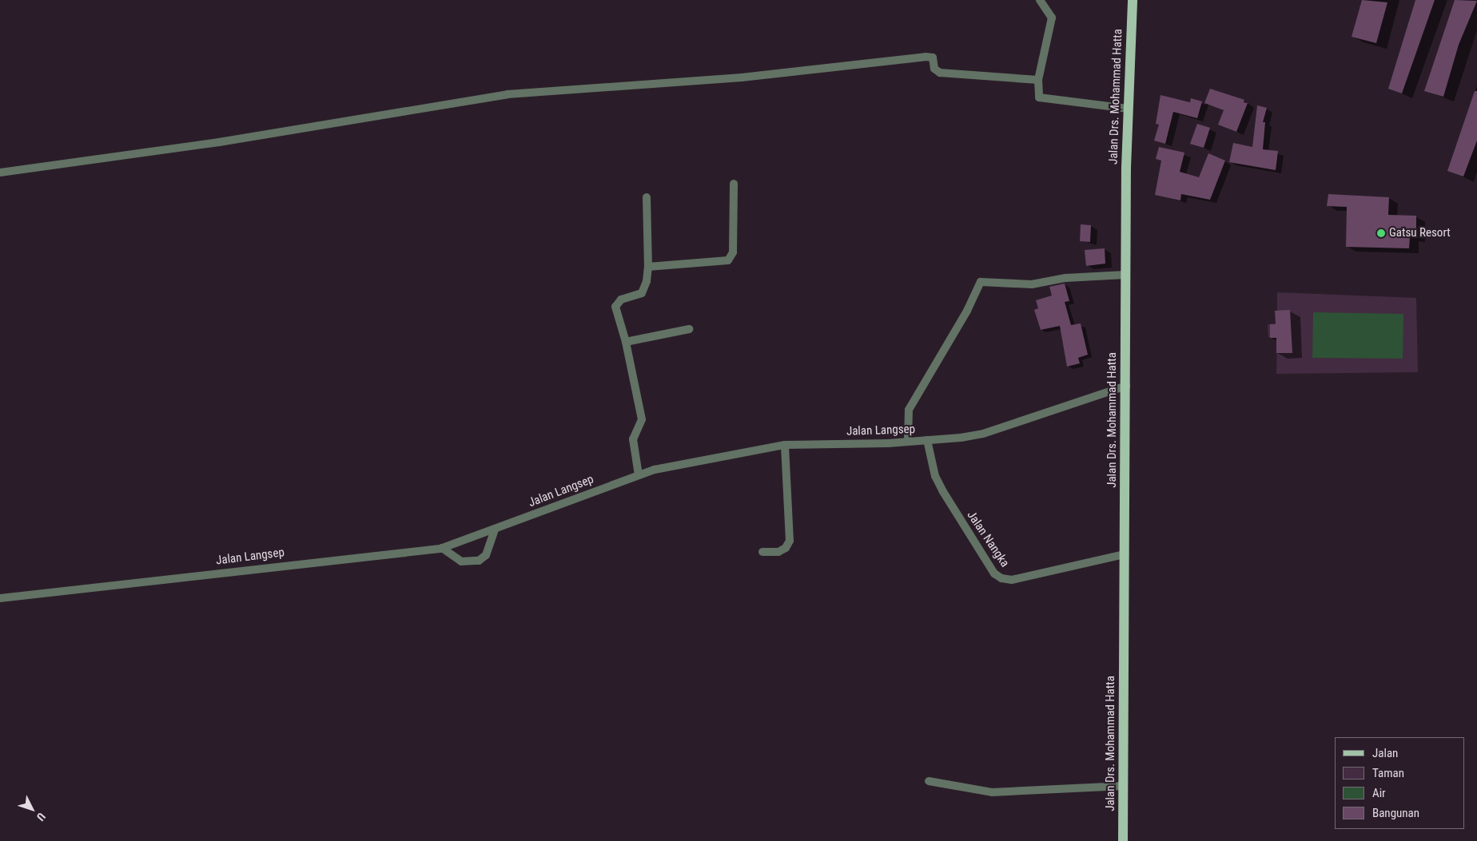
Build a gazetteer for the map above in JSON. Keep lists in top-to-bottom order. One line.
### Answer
{"streets":{"main road":["Jalan Drs. Mohammad Hatta"],"street":["Jalan Langsep","Jalan Nangka"]},"crossings":[["Jalan Drs. Mohammad Hatta","Jalan Langsep"],["Jalan Drs. Mohammad Hatta","Jalan Nangka"],["Jalan Langsep","Jalan Nangka"]],"places":["Gatsu Resort"],"legend":["Jalan","Taman","Air","Bangunan"],"north":"bottom right"}
